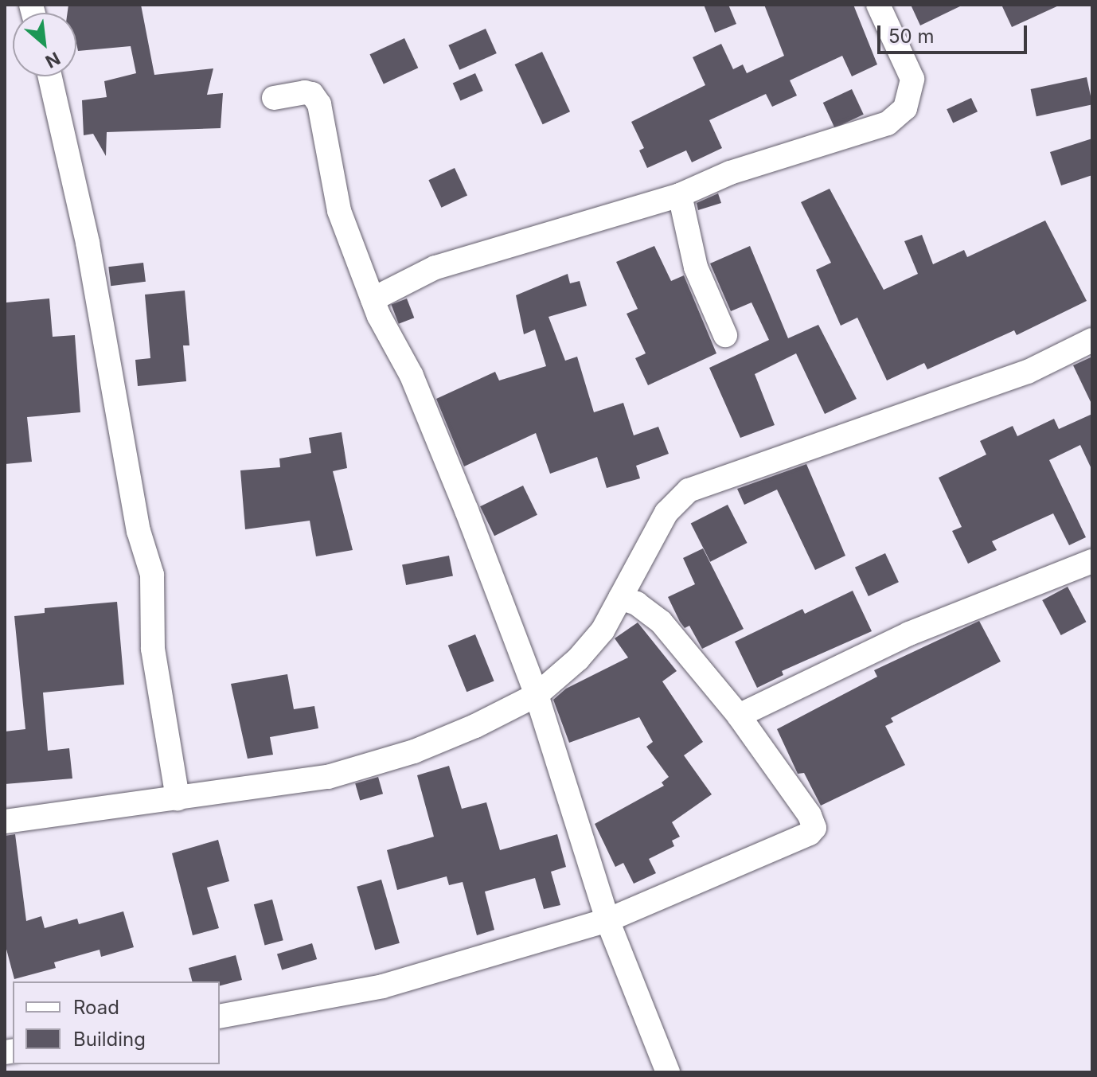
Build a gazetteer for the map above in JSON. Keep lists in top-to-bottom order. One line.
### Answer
{"legend":["Road","Building"],"scale_bar":"50 m","north":"bottom right"}
